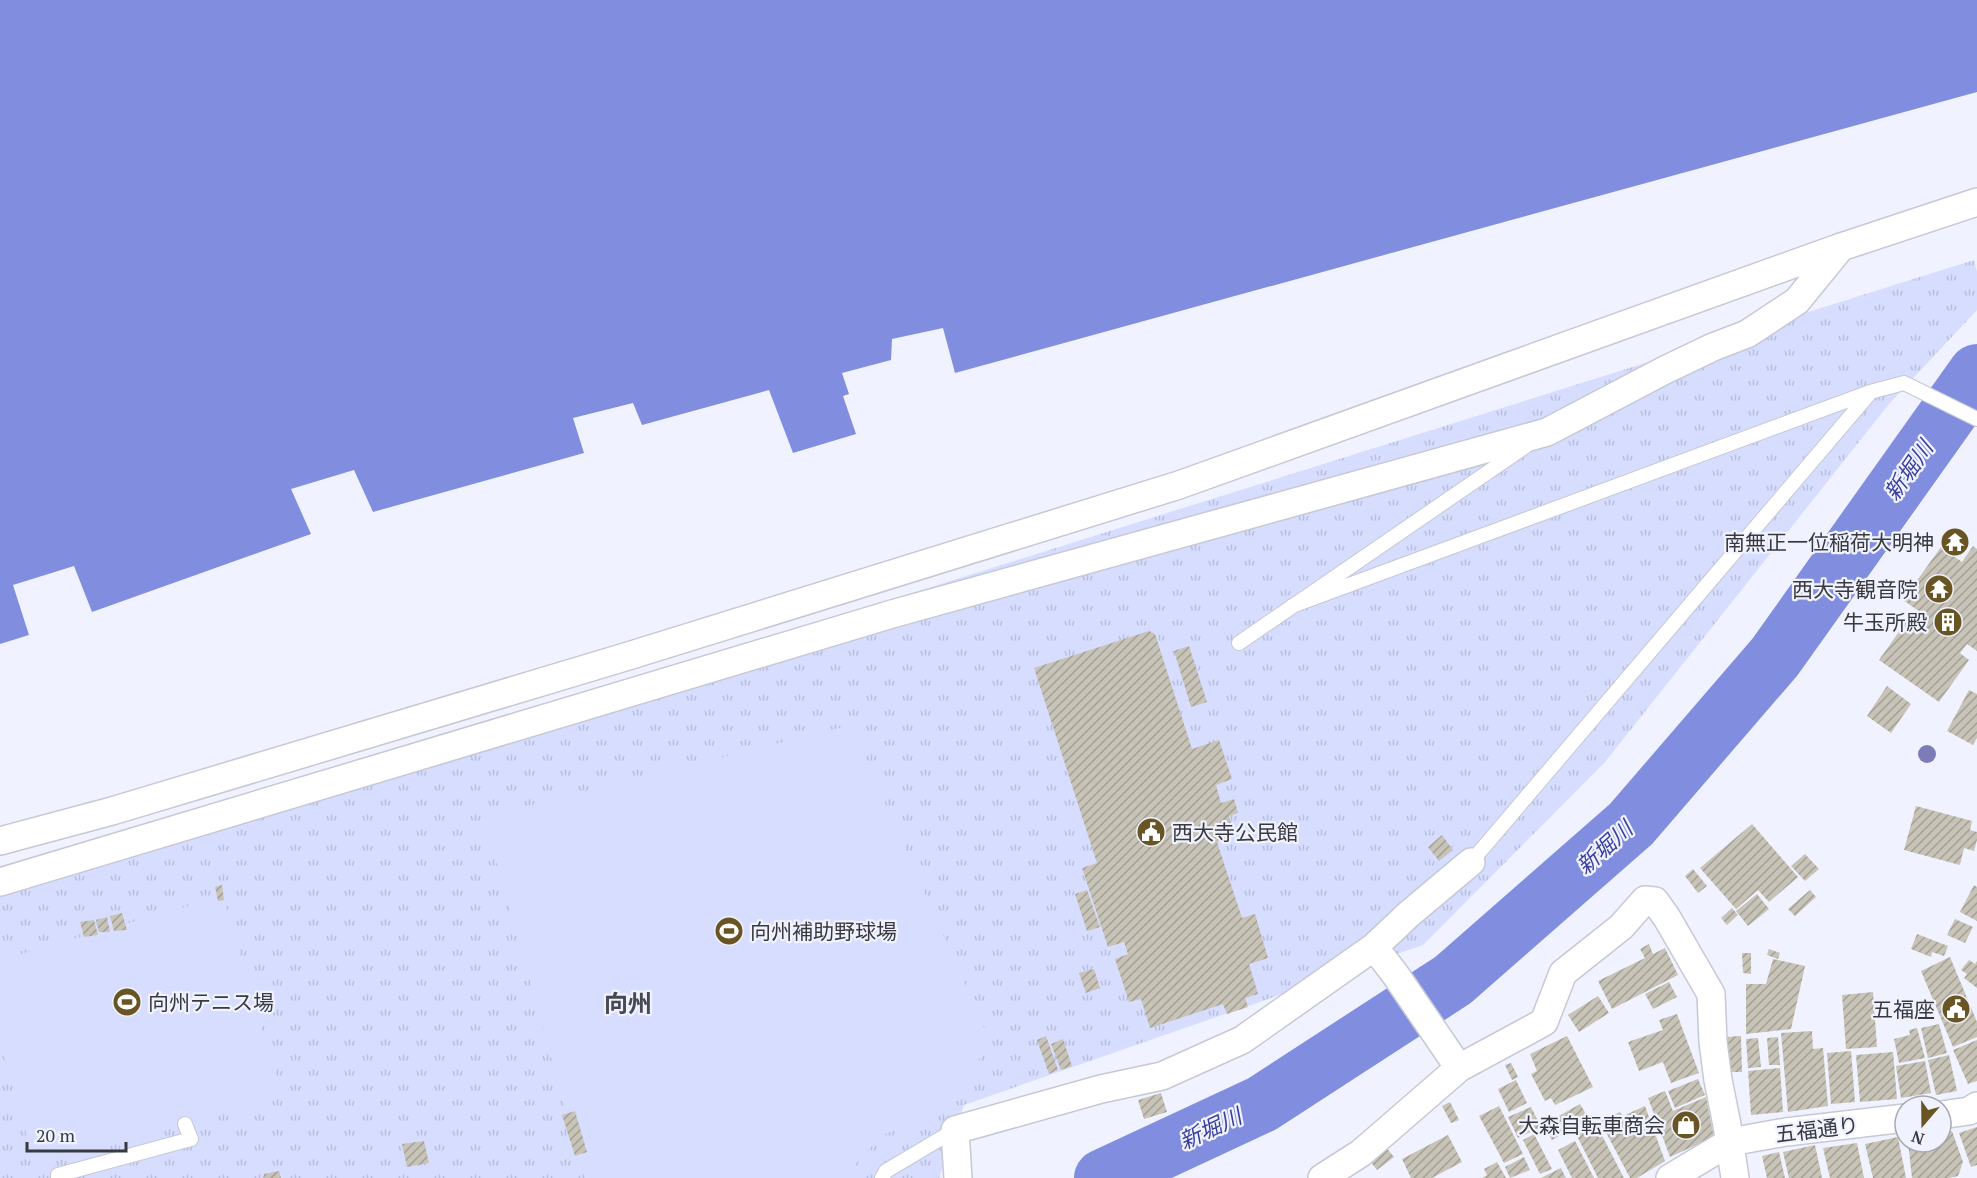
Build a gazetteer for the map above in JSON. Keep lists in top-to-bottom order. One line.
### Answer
{"streets":{"street":["五福通り"]},"districts":["向州"],"water":["新堀川"],"places":{"temple":["南無正一位稲荷大明神","西大寺観音院"],"building":["牛玉所殿"],"public building":["西大寺公民館","五福座"],"sports":["向州補助野球場","向州テニス場"],"shop":["大森自転車商会"]},"scale_bar":"20 m","north":"bottom"}
